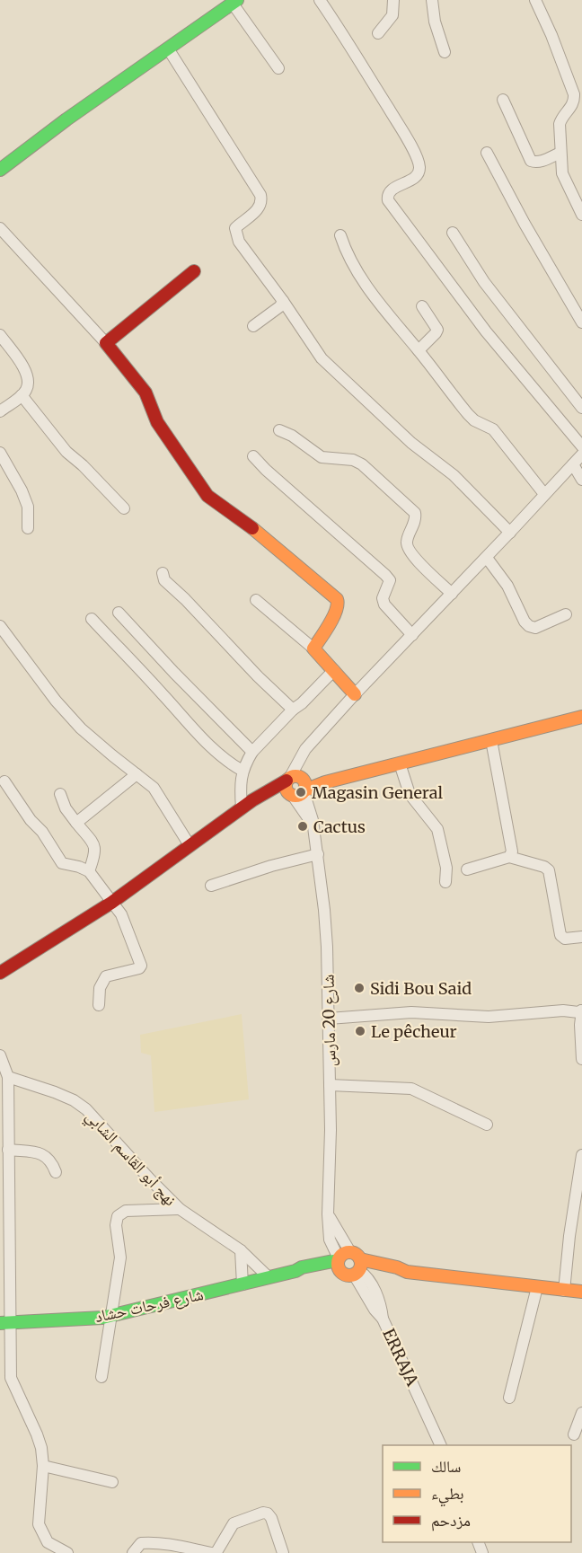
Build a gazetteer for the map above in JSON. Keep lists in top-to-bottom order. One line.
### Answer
{"streets":{"main road":["شارع فرحات حشاد"],"street":["شارع 20 مارس","نهج أبو القاسم الشابي","ERRAJA"]},"crossings":[["شارع 20 مارس","شارع فرحات حشاد"],["نهج أبو القاسم الشابي","شارع فرحات حشاد"]],"places":["Magasin General","Cactus","Sidi Bou Said","Le pêcheur"],"legend":["سالك","بطيء","مزدحم"]}
